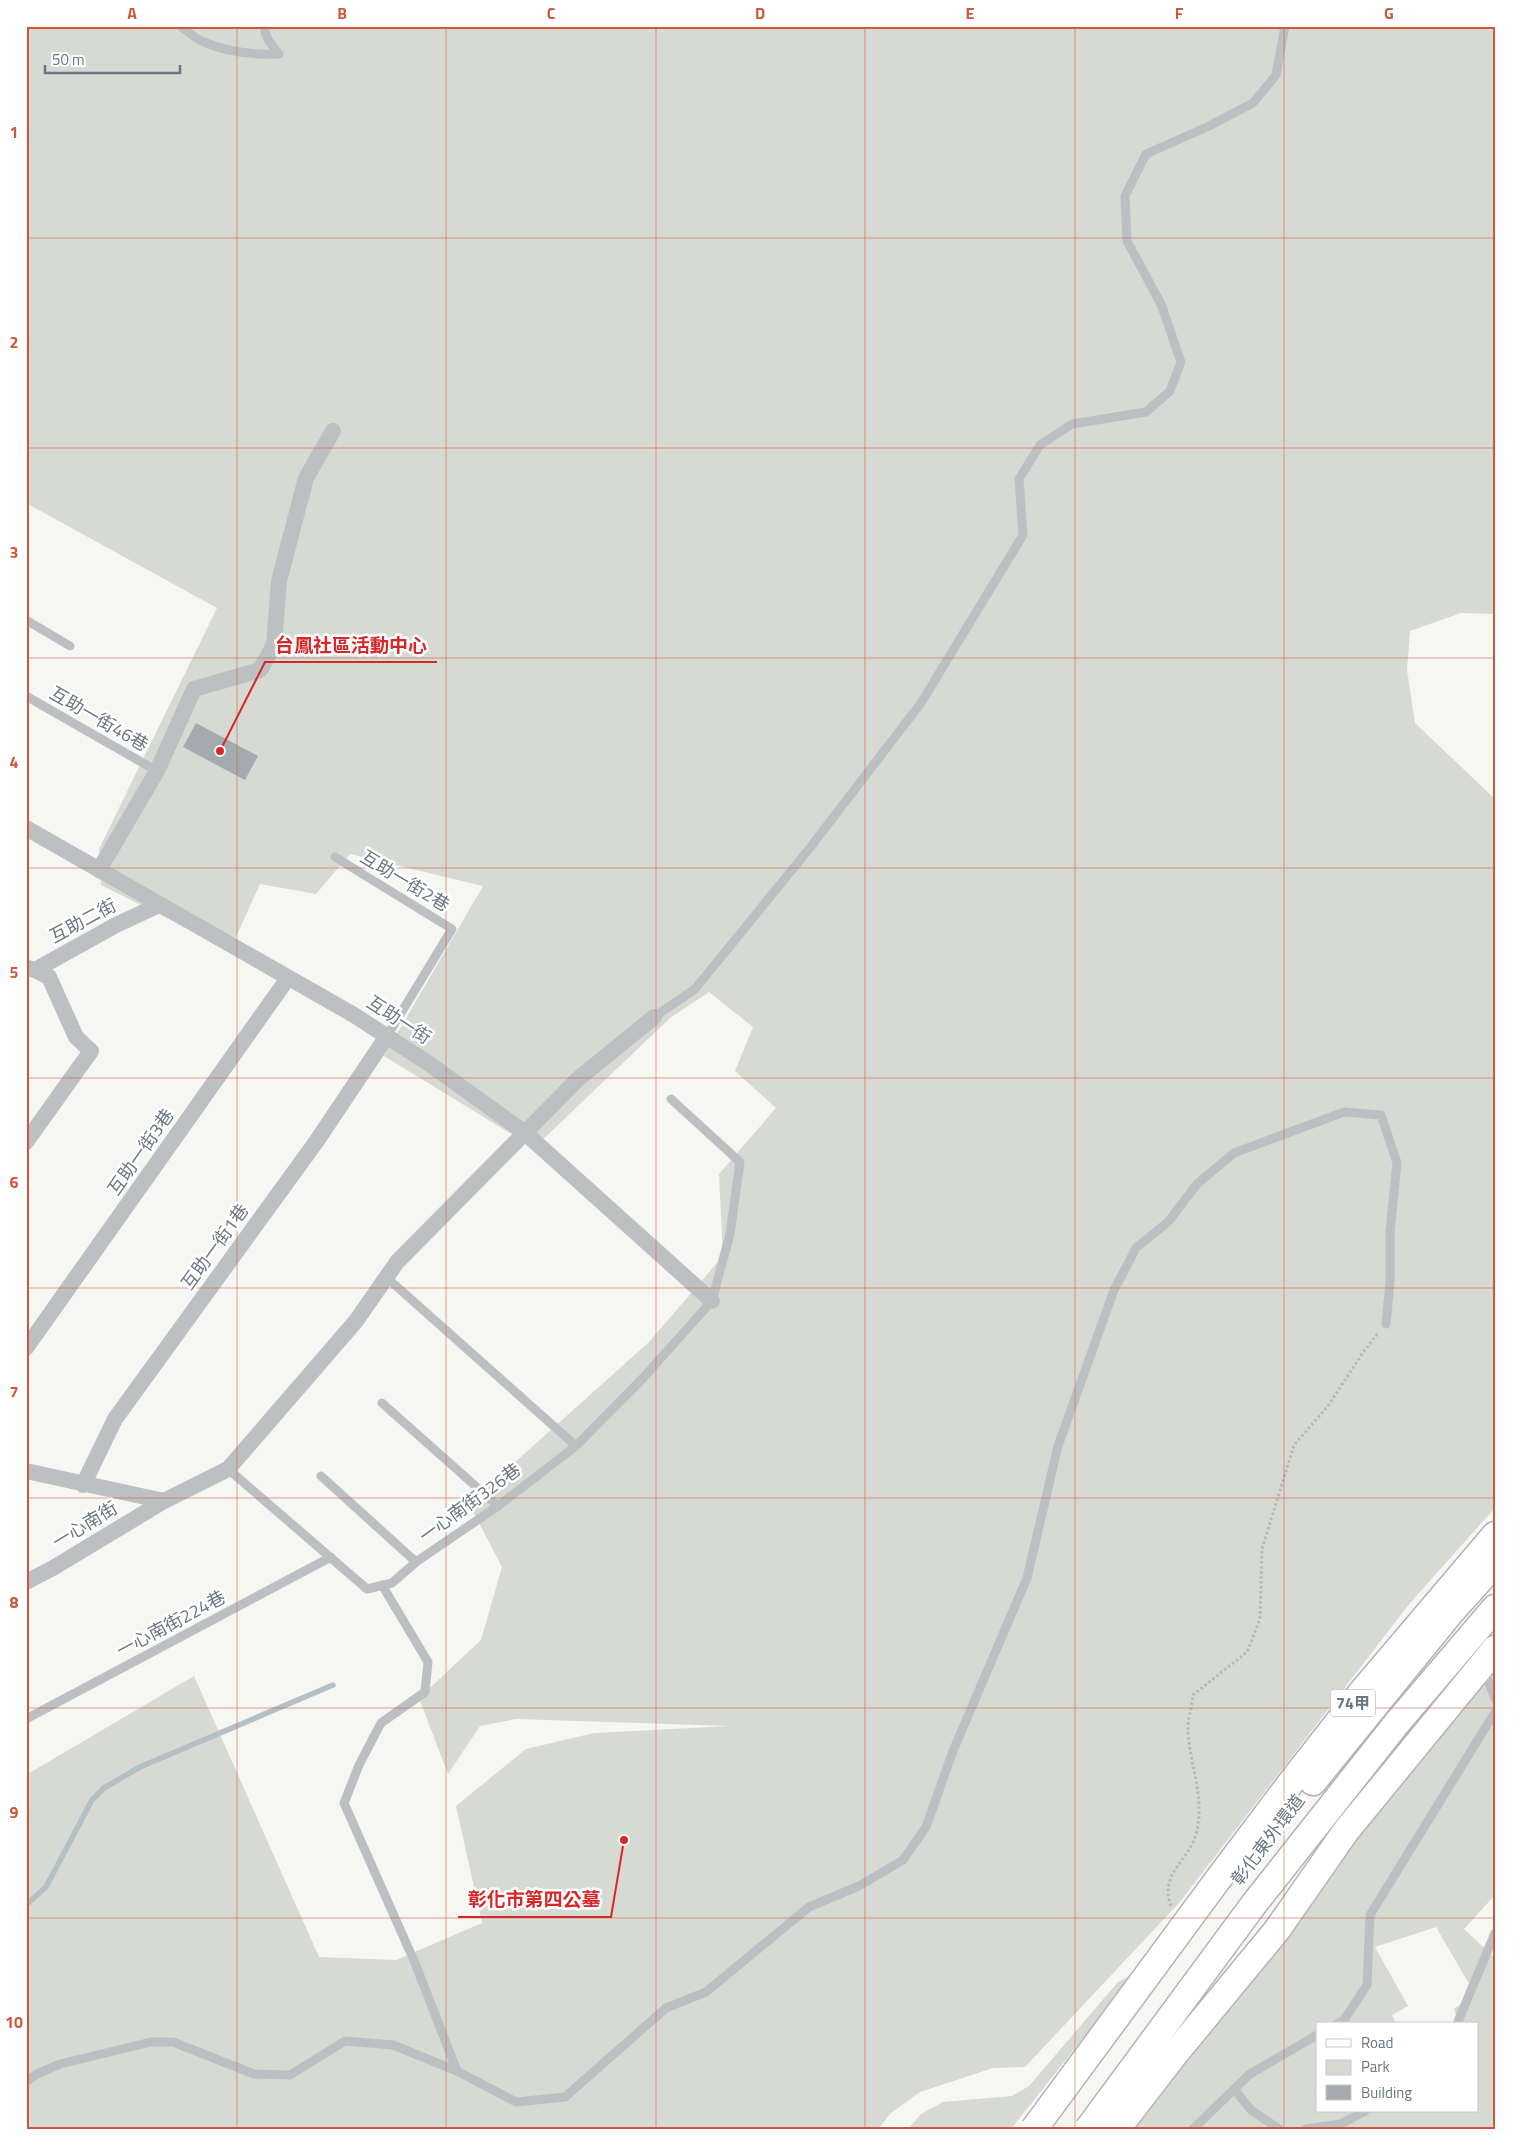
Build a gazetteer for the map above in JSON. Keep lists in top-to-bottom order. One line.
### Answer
{"streets":{"main road":["74甲","彰化東外環道"],"street":["互助二街","互助一街","互助一街3巷","互助一街1巷","一心南街"],"lane":["互助一街46巷","互助一街2巷","一心南街326巷","一心南街224巷"]},"crossings":[["互助一街2巷","互助一街"],["互助一街2巷","互助一街1巷"],["互助二街","互助一街"],["互助一街","互助一街3巷"],["互助一街","互助一街1巷"],["互助一街","一心南街326巷"],["74甲","彰化東外環道"]],"places":["台鳳社區活動中心","彰化市第四公墓"],"legend":["Road","Park","Building"],"scale_bar":"50 m","grid":{"columns":["A","B","C","D","E","F","G"],"rows":["1","2","3","4","5","6","7","8","9","10"]}}
